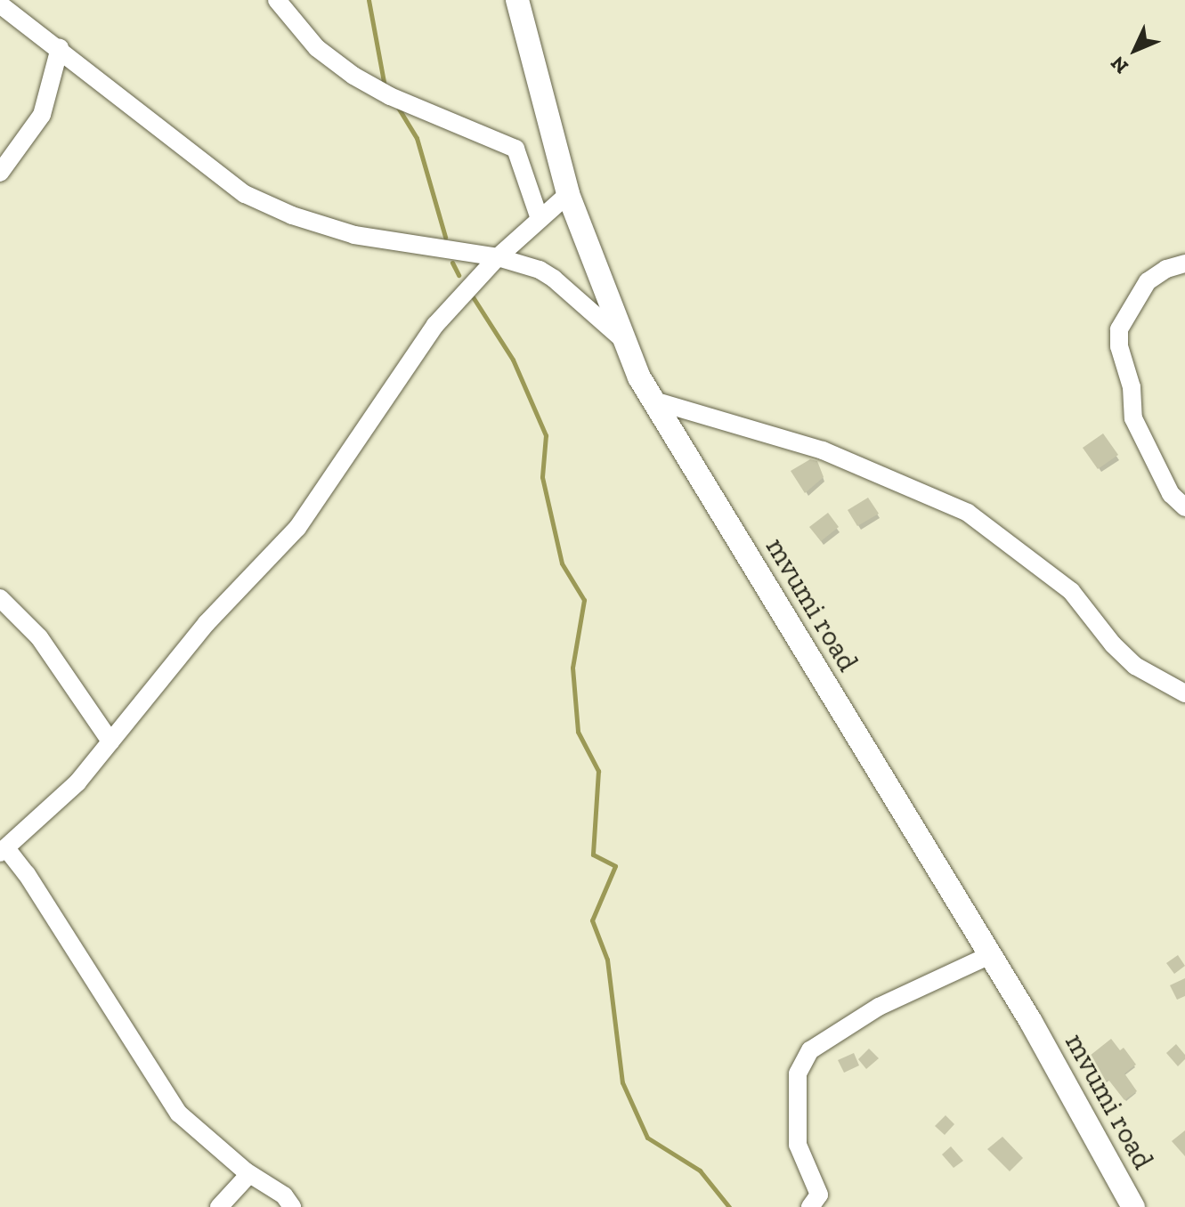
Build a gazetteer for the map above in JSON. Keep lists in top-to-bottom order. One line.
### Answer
{"streets":{"street":["mvumi road"]},"north":"bottom left"}
